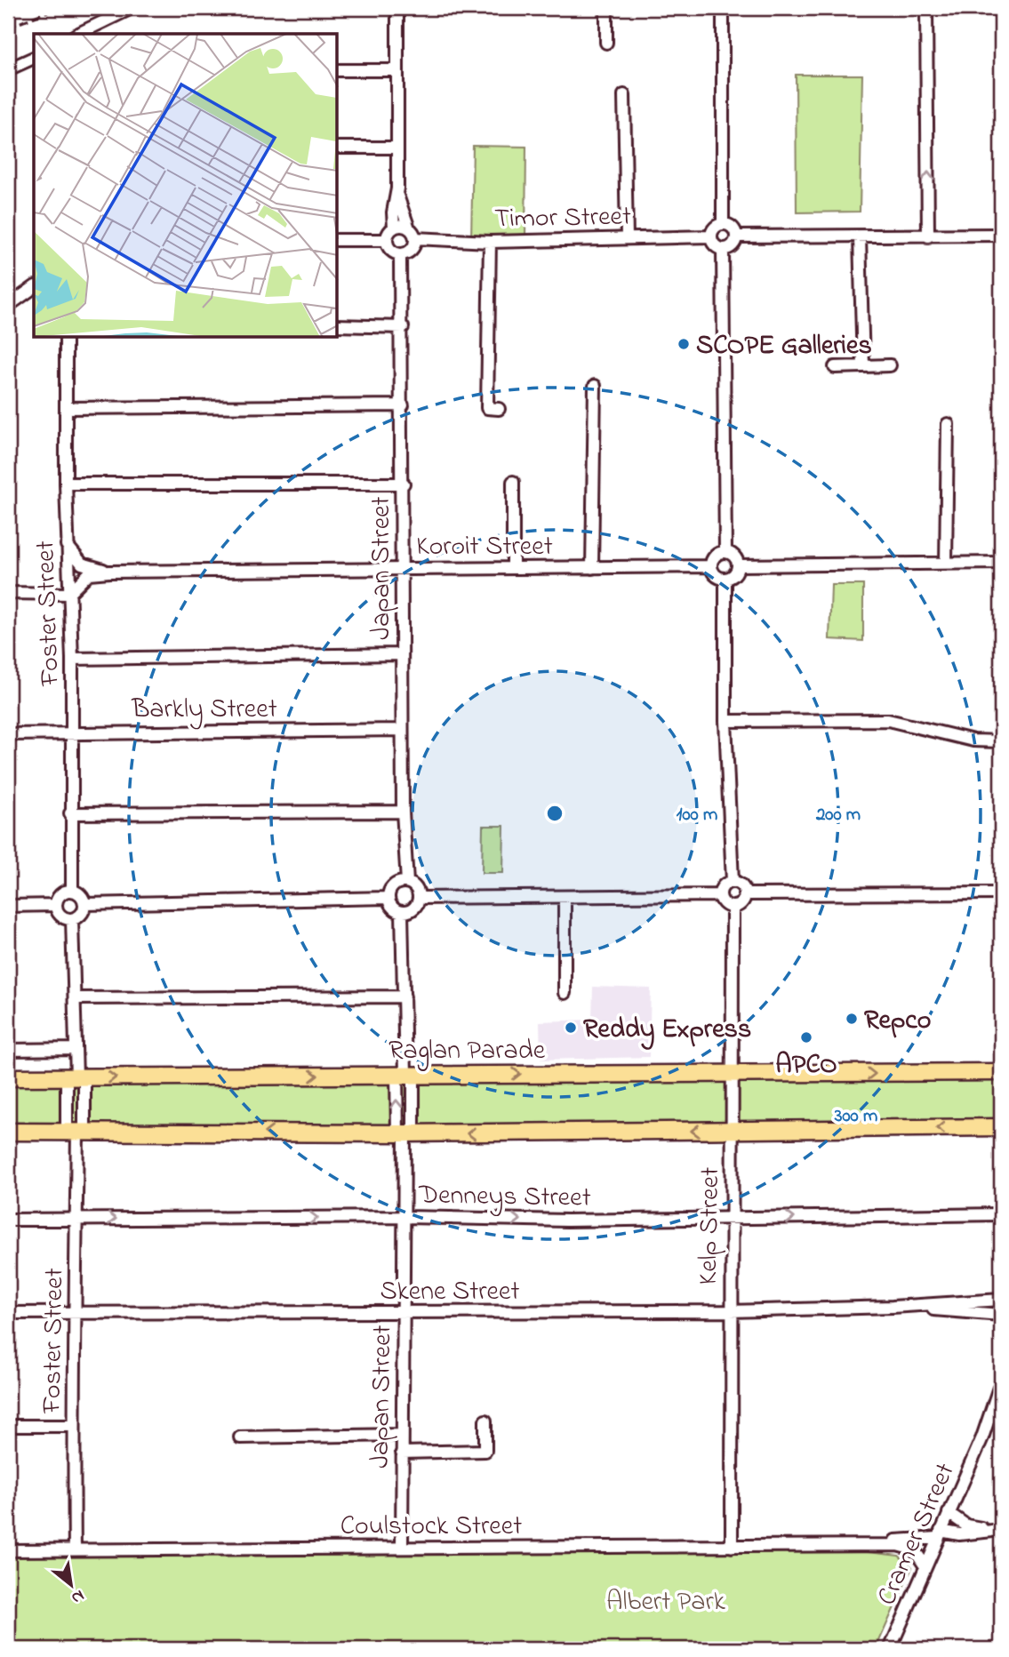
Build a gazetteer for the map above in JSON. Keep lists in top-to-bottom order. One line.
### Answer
{"streets":{"highway":["Raglan Parade"],"street":["Timor Street","Koroit Street","Japan Street","Foster Street","Barkly Street","Denneys Street","Kelp Street","Skene Street","Coulstock Street","Cramer Street"]},"crossings":[["Timor Street","Japan Street"],["Koroit Street","Japan Street"],["Koroit Street","Foster Street"],["Japan Street","Barkly Street"],["Japan Street","Raglan Parade"],["Japan Street","Denneys Street"],["Japan Street","Skene Street"],["Japan Street","Coulstock Street"],["Foster Street","Barkly Street"],["Foster Street","Denneys Street"],["Foster Street","Skene Street"],["Foster Street","Coulstock Street"],["Raglan Parade","Kelp Street"],["Denneys Street","Kelp Street"],["Kelp Street","Skene Street"],["Kelp Street","Coulstock Street"],["Coulstock Street","Cramer Street"]],"one_way":["Denneys Street"],"parks":["Albert Park"],"places":["SCOPE Galleries","Repco","Reddy Express","APCO"],"north":"bottom right","rings":["100 m","200 m","300 m"]}
